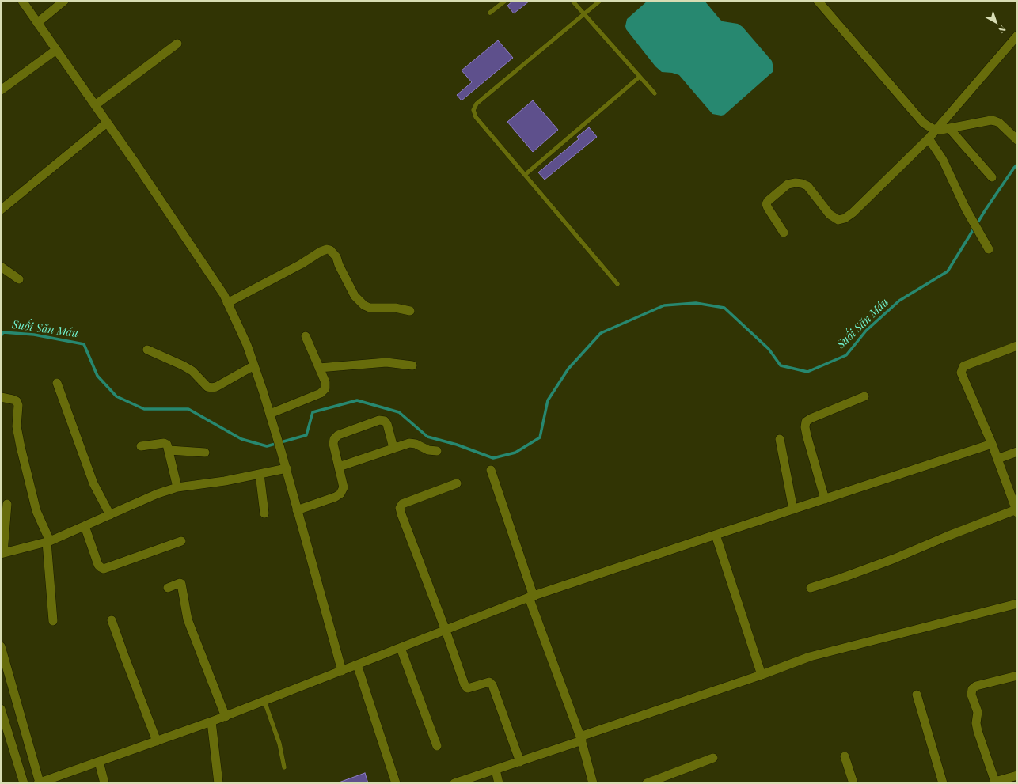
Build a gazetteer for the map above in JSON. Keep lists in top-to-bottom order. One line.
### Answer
{"water":["Suối Săn Máu"],"north":"bottom right"}
